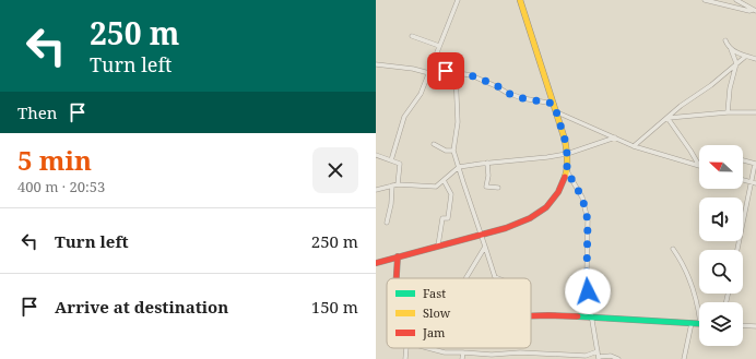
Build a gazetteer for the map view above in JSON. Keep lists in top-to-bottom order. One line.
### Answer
{"legend":["Fast","Slow","Jam"],"north":"left","page":{"turn":["250 m","Turn left"],"then":"Then","heading":["5 min","400 m · 20:53"],"list":[{"name":"Turn left","value":"250 m"},{"name":"Arrive at destination","value":"150 m"}]}}
